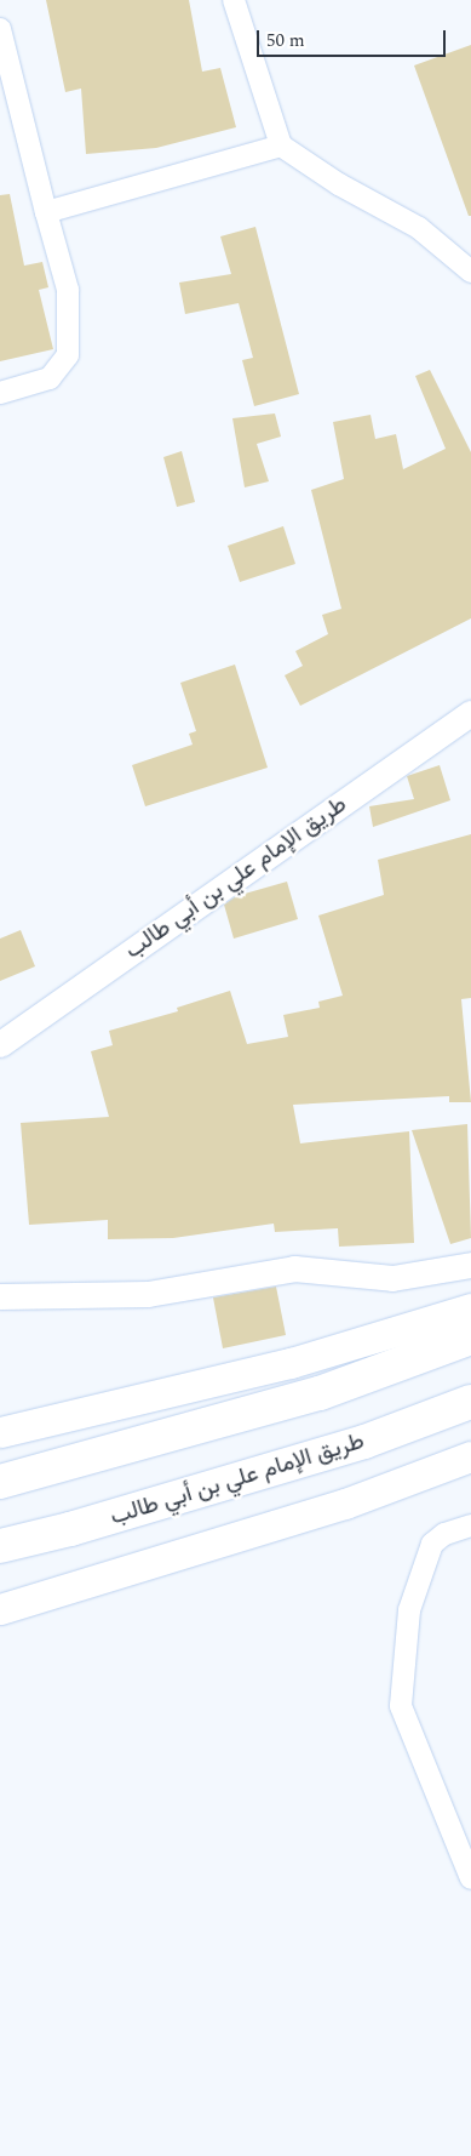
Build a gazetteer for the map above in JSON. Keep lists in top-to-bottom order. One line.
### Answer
{"streets":{"main road":["طريق الإمام علي بن أبي طالب"]},"scale_bar":"50 m"}
